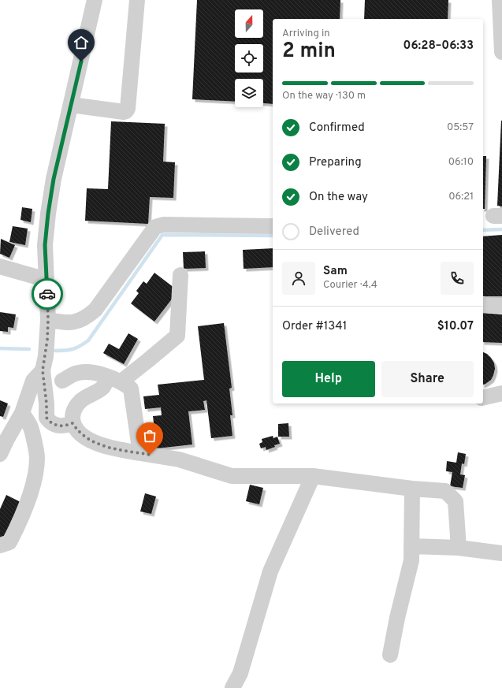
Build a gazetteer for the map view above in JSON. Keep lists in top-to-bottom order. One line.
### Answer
{"north":"top","page":{"heading":["2 min","Arriving in","06:28–06:33"],"panel":["Sam","Courier · 4.4","Order #1341","$10.07"],"bar":"On the way · 130 m","list":[["Confirmed","05:57"],["Preparing","06:10"],["On the way","06:21"],"Delivered"],"buttons":["Help","Share"]}}
